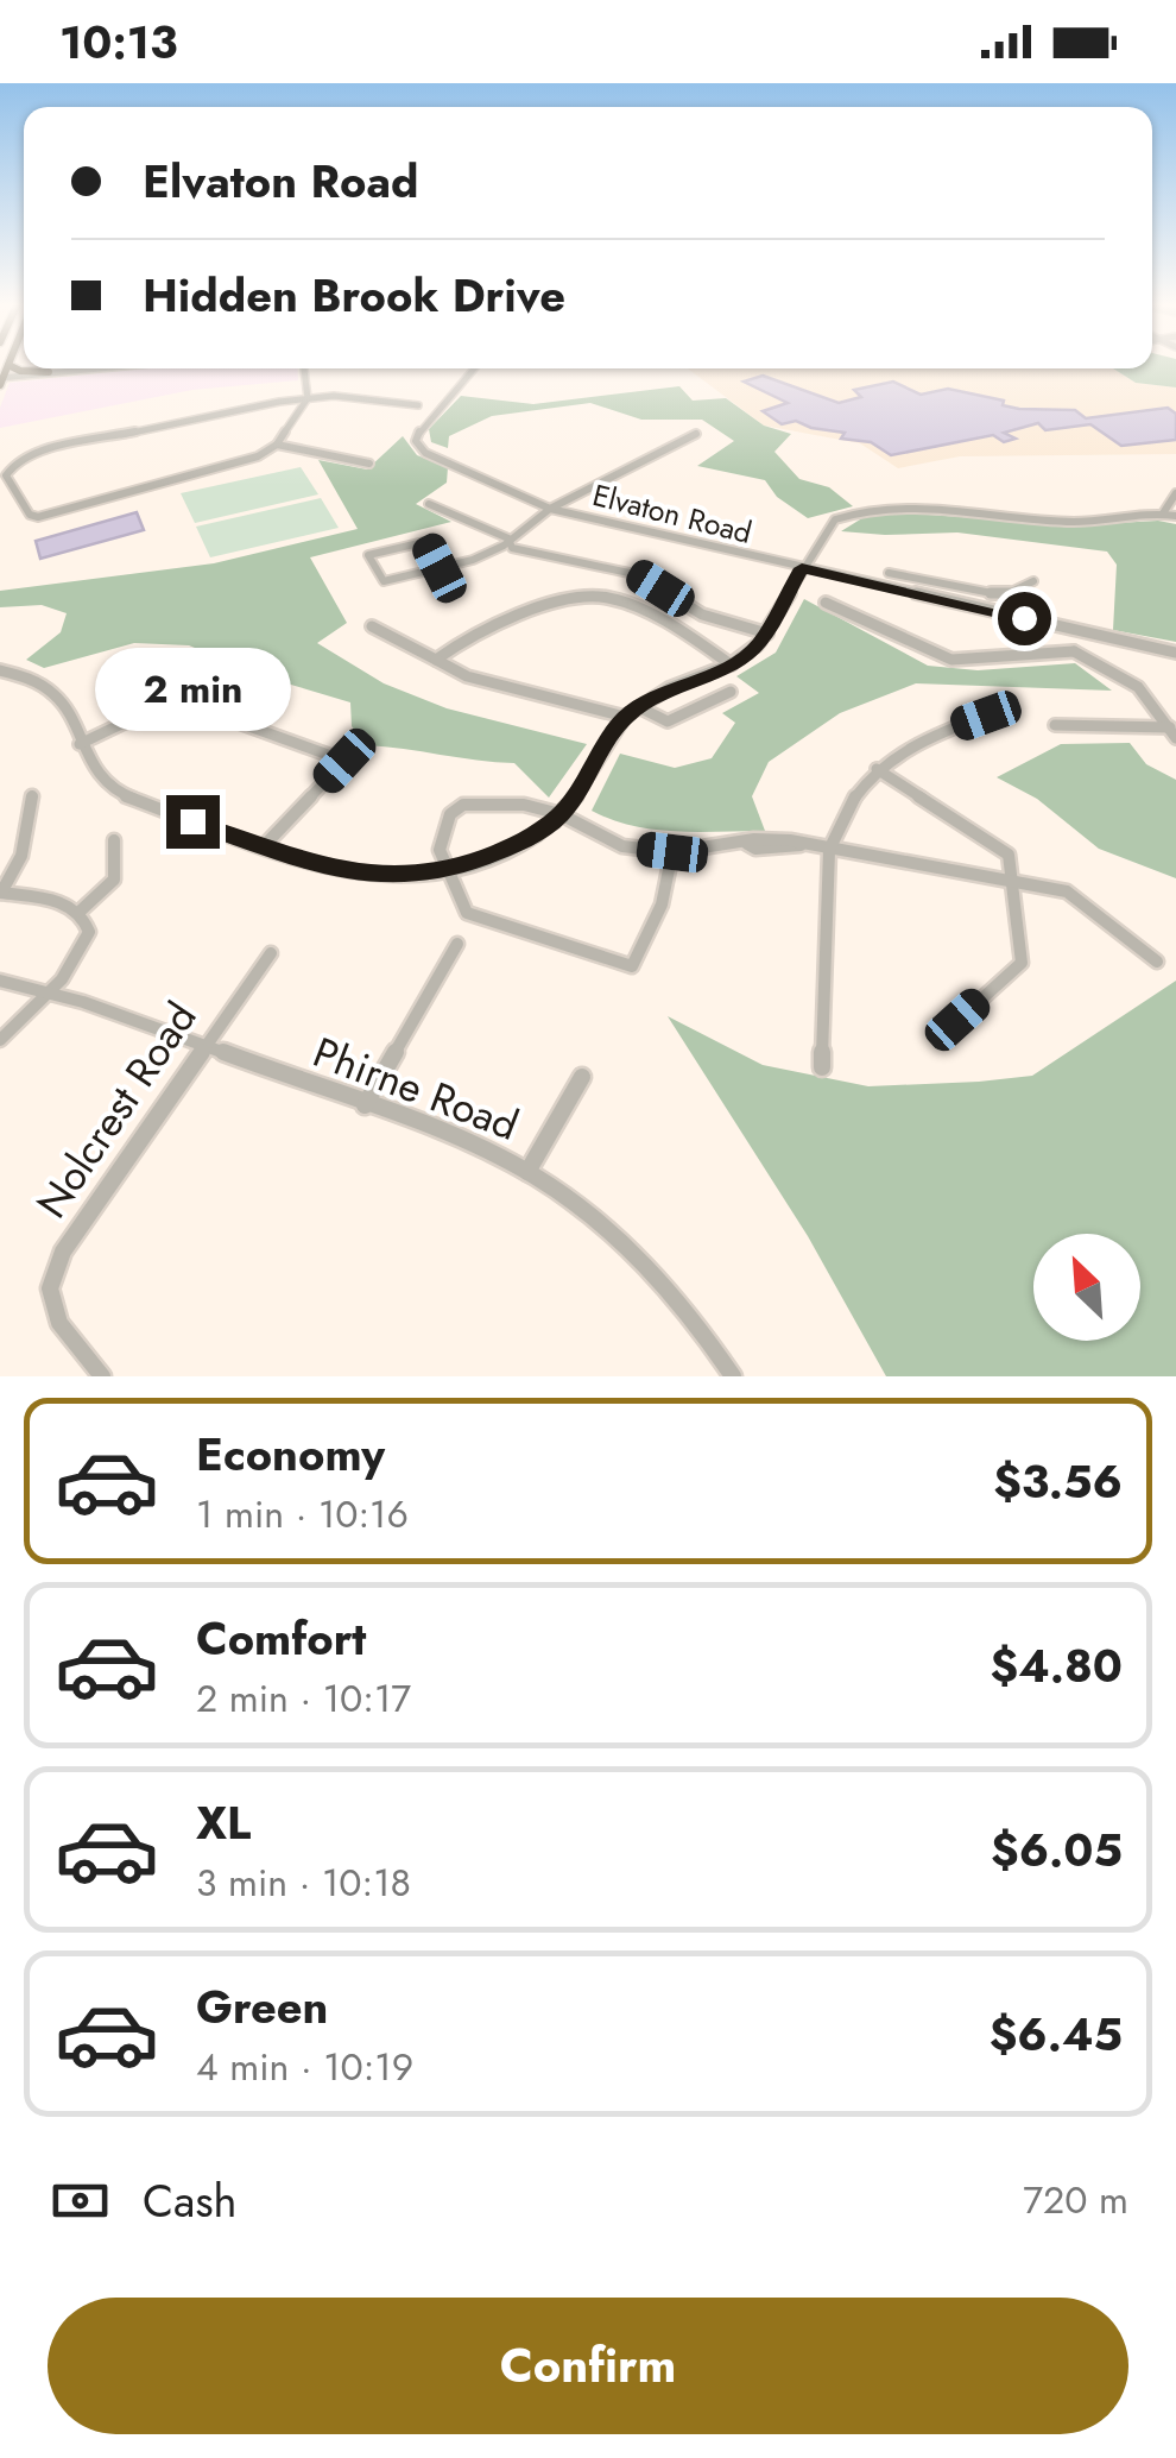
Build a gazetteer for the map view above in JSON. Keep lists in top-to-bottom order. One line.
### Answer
{"streets":{"street":["Elvaton Road","Phirne Road","Nolcrest Road"]},"crossings":[["Phirne Road","Nolcrest Road"]],"north":"top left","page":{"status":"10:13","banner":["Elvaton Road","Hidden Brook Drive"],"bubble":"2 min","list":[{"name":"Economy","note":"1 min · 10:16","value":"$3.56"},{"name":"Comfort","note":"2 min · 10:17","value":"$4.80"},{"name":"XL","note":"3 min · 10:18","value":"$6.05"},{"name":"Green","note":"4 min · 10:19","value":"$6.45"}],"pay":["Cash","720 m"],"buttons":"Confirm"}}
